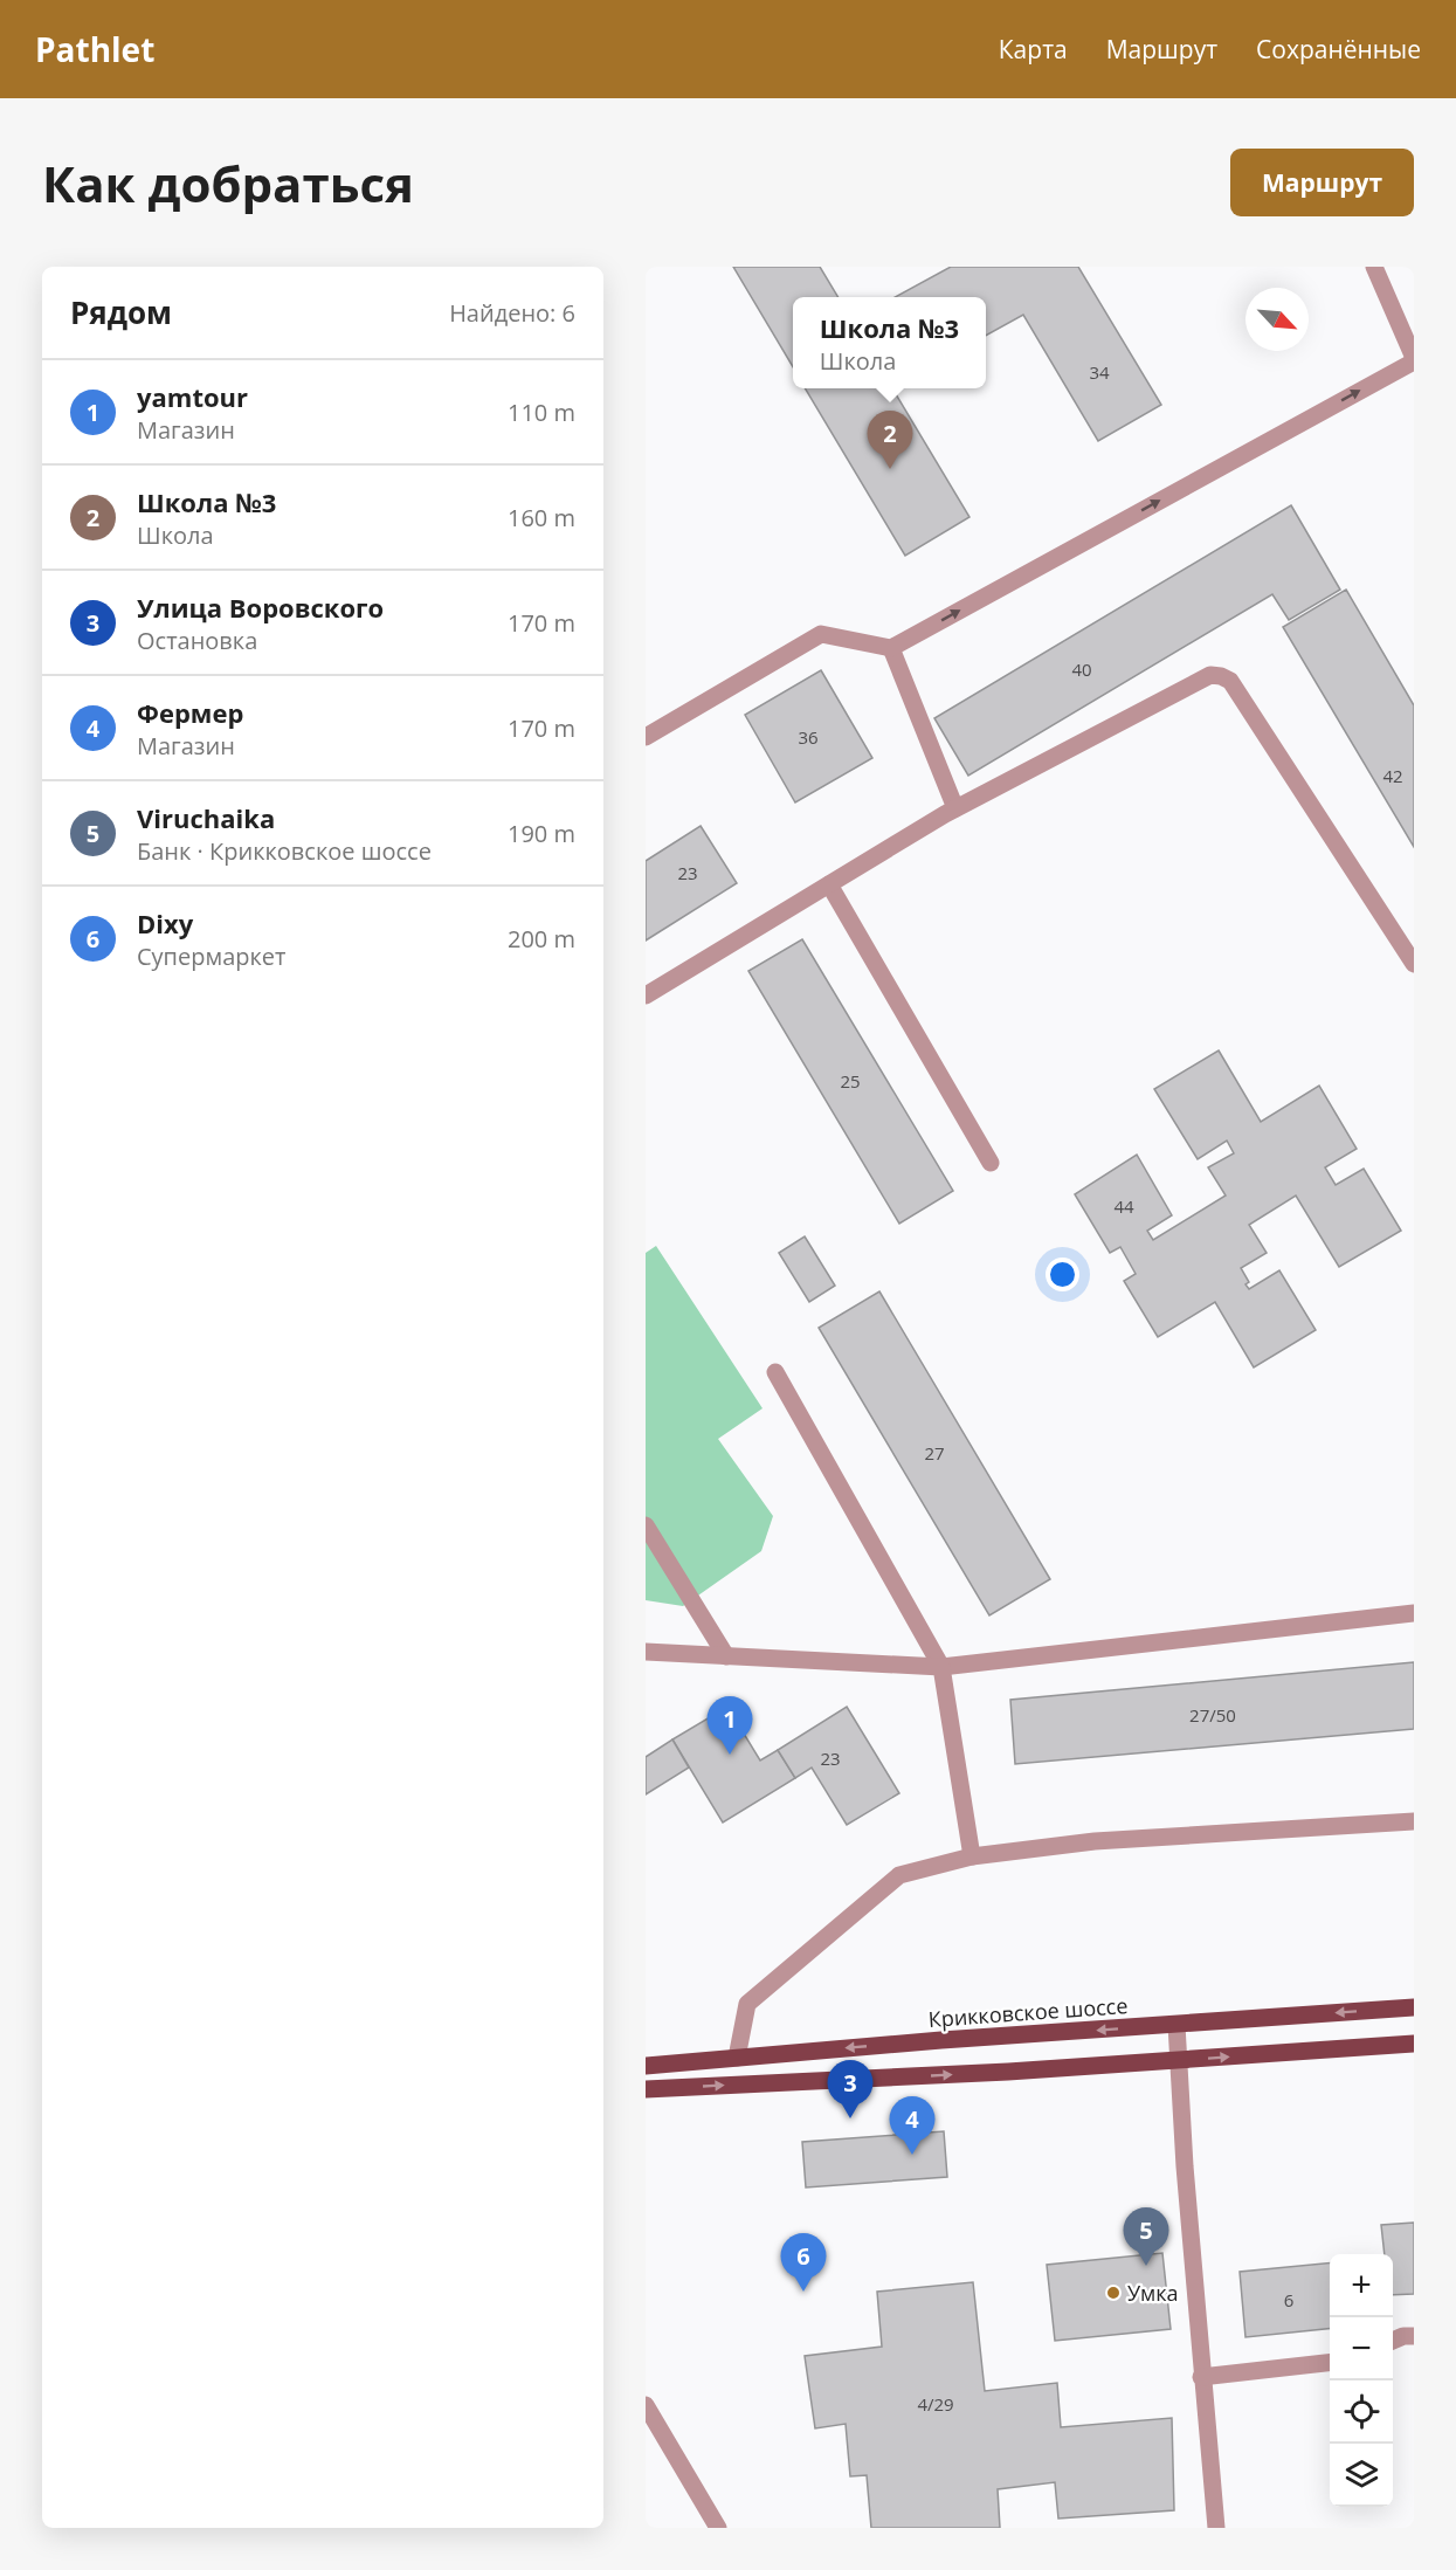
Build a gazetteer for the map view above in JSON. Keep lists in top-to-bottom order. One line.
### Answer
{"streets":{"main road":["Крикковское шоссе"]},"places":["Умка"],"house_numbers":["34","40","36","42","23","25","44","27","27/50","23","6","4/29"],"north":"bottom right","page":{"header":"Pathlet","nav":["Карта","Маршрут","Сохранённые"],"buttons":"Маршрут","title":"Как добраться","heading":["Рядом","Найдено: 6"],"popup":["Школа №3","Школа"],"list":[{"mark":"1","name":"yamtour","note":"Магазин","value":"110 m"},{"mark":"2","name":"Школа №3","note":"Школа","value":"160 m"},{"mark":"3","name":"Улица Воровского","note":"Остановка","value":"170 m"},{"mark":"4","name":"Фермер","note":"Магазин","value":"170 m"},{"mark":"5","name":"Viruchaika","note":"Банк · Крикковское шоссе","value":"190 m"},{"mark":"6","name":"Dixy","note":"Супермаркет","value":"200 m"}],"pins":["2","1","3","4","5","6"],"map_buttons":["+","−"]}}
